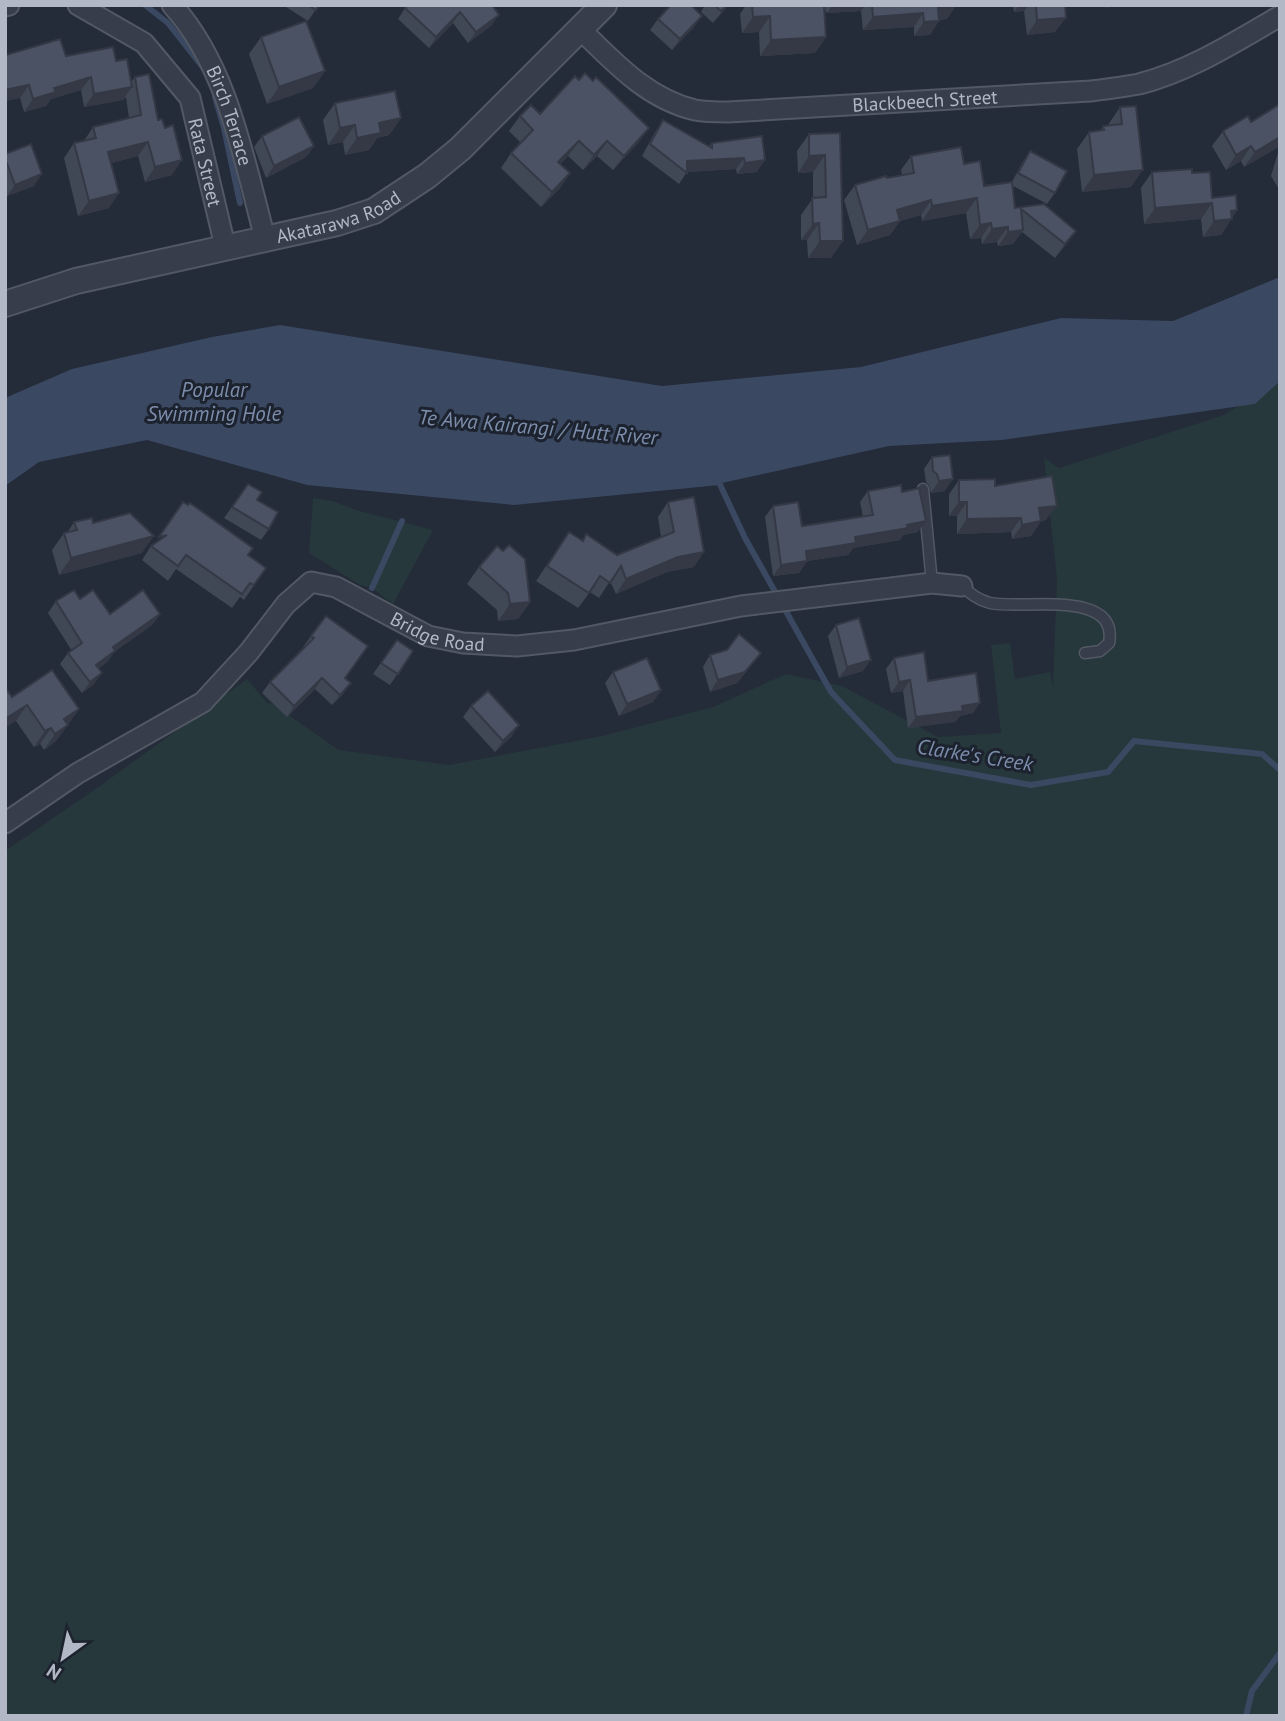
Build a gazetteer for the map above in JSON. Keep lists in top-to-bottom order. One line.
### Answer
{"streets":{"street":["Blackbeech Street","Birch Terrace","Rata Street","Akatarawa Road","Bridge Road"]},"crossings":[["Blackbeech Street","Akatarawa Road"],["Birch Terrace","Akatarawa Road"],["Rata Street","Akatarawa Road"]],"water":["Popular Swimming Hole","Te Awa Kairangi / Hutt River","Clarke's Creek"],"north":"bottom left"}
